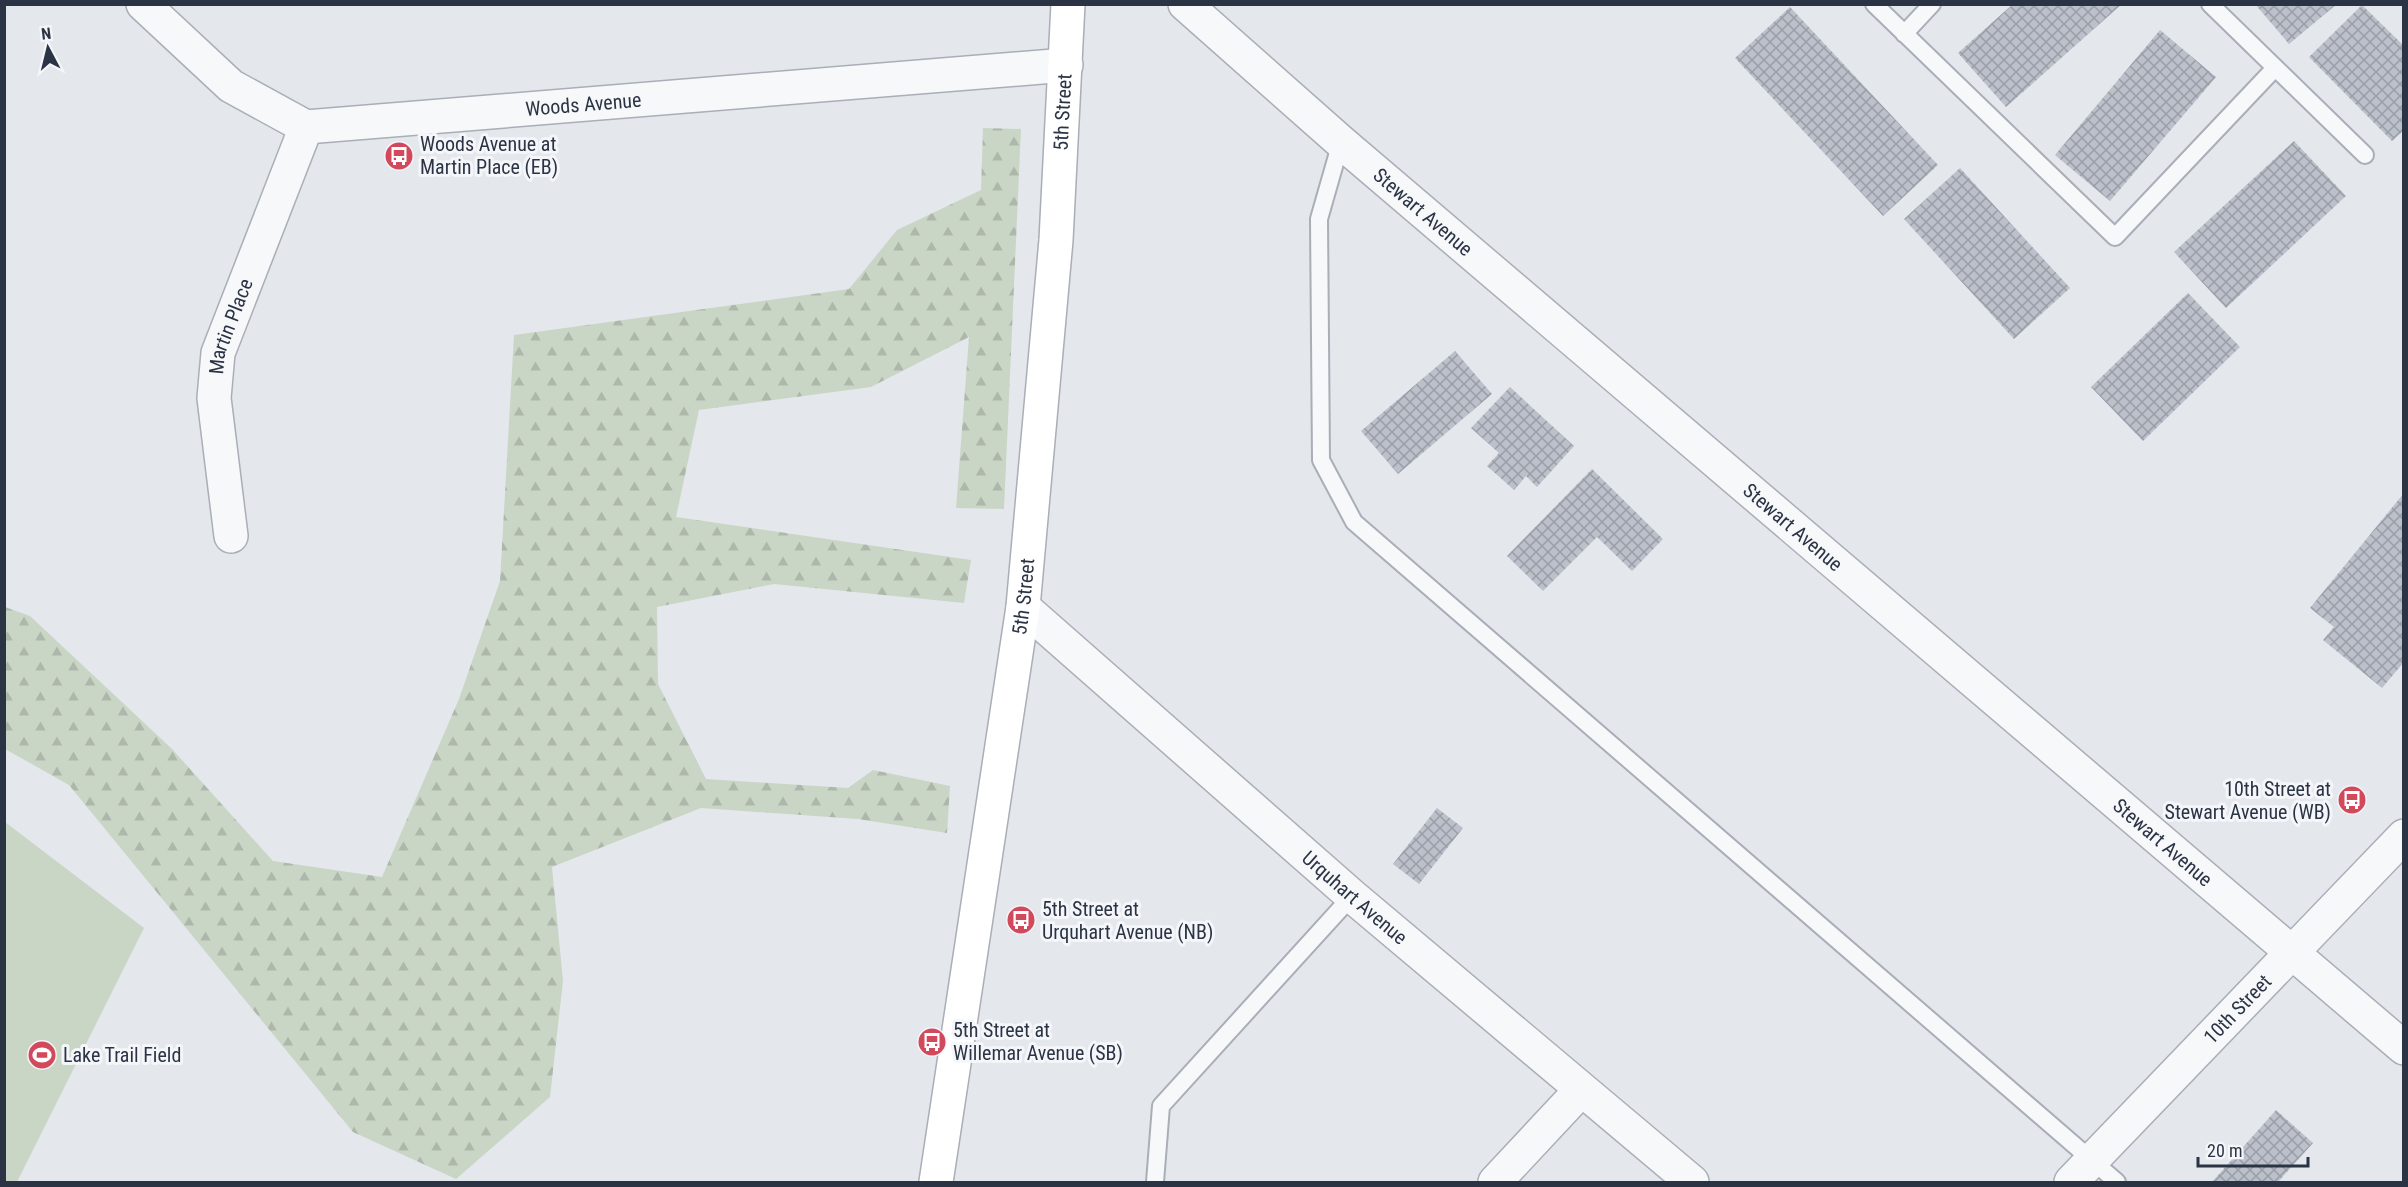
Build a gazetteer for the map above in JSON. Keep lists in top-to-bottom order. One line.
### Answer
{"streets":{"street":["Woods Avenue","5th Street","Stewart Avenue","Martin Place","Urquhart Avenue","10th Street"]},"crossings":[["Woods Avenue","5th Street"],["Woods Avenue","Martin Place"],["5th Street","Urquhart Avenue"],["Stewart Avenue","10th Street"]],"places":{"bus stop":["Woods Avenue at Martin Place (EB)","10th Street at Stewart Avenue (WB)","5th Street at Urquhart Avenue (NB)","5th Street at Willemar Avenue (SB)"],"sports":["Lake Trail Field"]},"scale_bar":"20 m","north":"top"}
